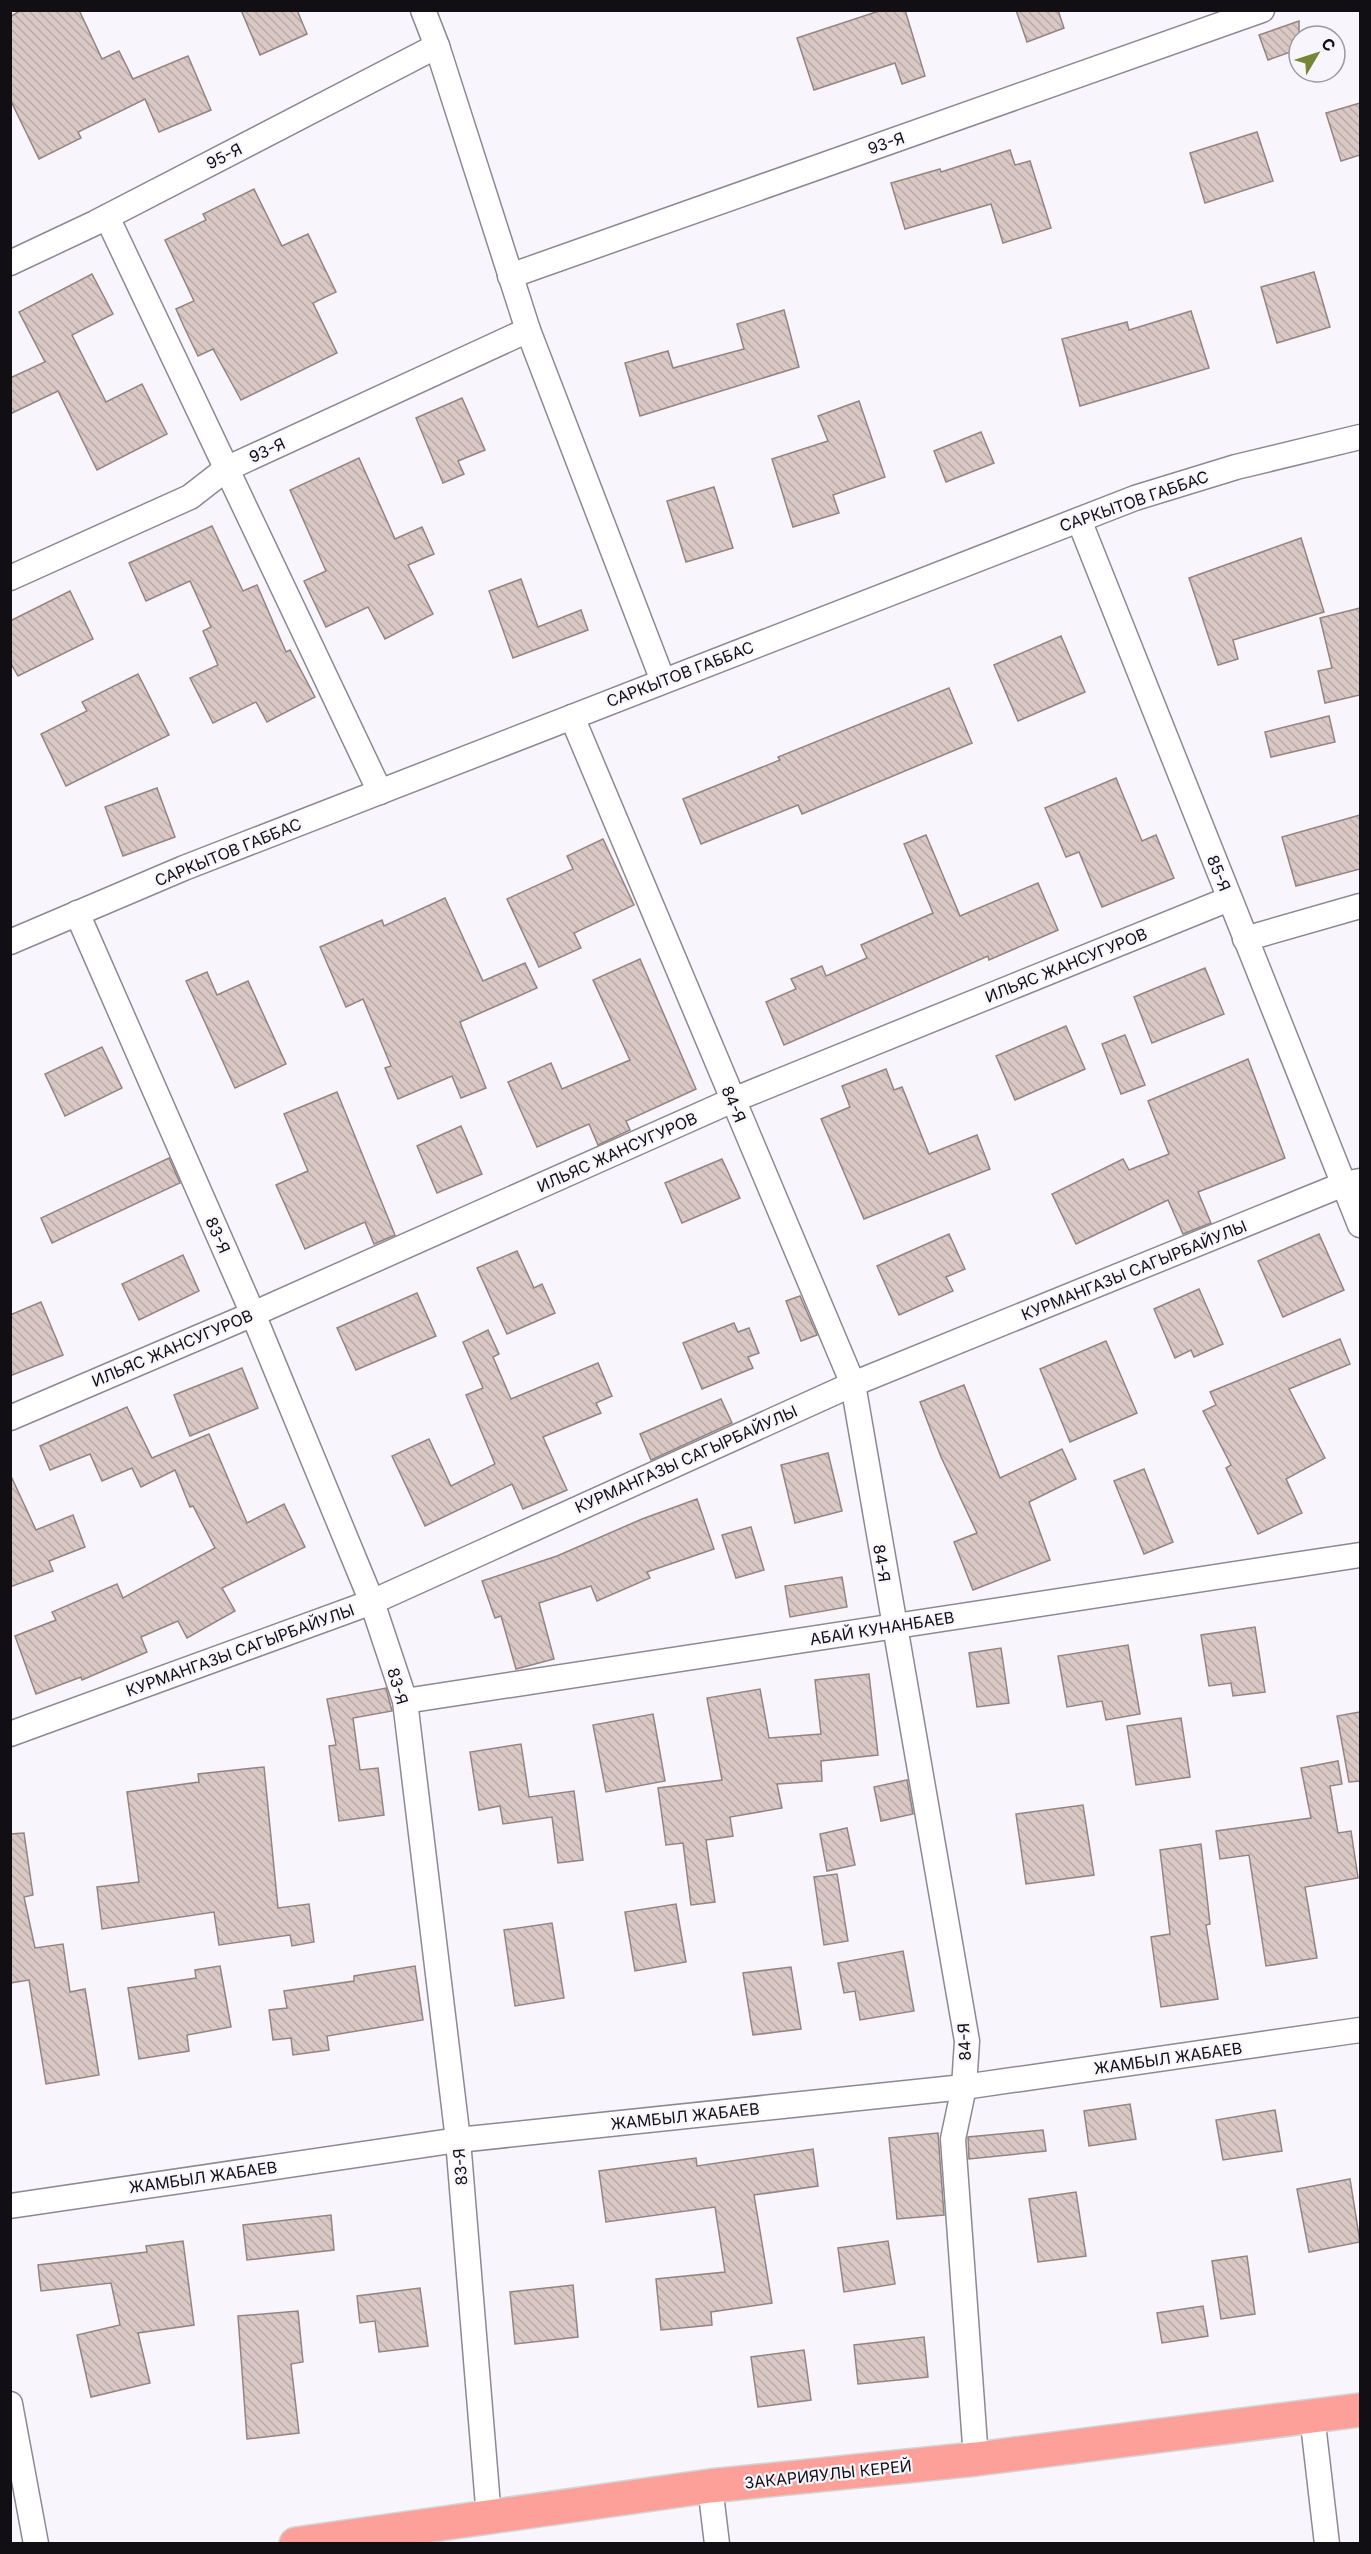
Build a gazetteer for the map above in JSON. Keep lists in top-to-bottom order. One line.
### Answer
{"streets":{"highway":["ЗАКАРИЯУЛЫ КЕРЕЙ"],"street":["93-Я","95-Я","САРКЫТОВ ГАББАС","85-Я","ИЛЬЯС ЖАНСУГУРОВ","84-Я","83-Я","КУРМАНГАЗЫ САГЫРБАЙУЛЫ","АБАЙ КУНАНБАЕВ","ЖАМБЫЛ ЖАБАЕВ"]},"crossings":[["САРКЫТОВ ГАББАС","85-Я"],["САРКЫТОВ ГАББАС","84-Я"],["САРКЫТОВ ГАББАС","83-Я"],["85-Я","ИЛЬЯС ЖАНСУГУРОВ"],["85-Я","КУРМАНГАЗЫ САГЫРБАЙУЛЫ"],["ИЛЬЯС ЖАНСУГУРОВ","84-Я"],["ИЛЬЯС ЖАНСУГУРОВ","83-Я"],["84-Я","КУРМАНГАЗЫ САГЫРБАЙУЛЫ"],["84-Я","АБАЙ КУНАНБАЕВ"],["84-Я","ЖАМБЫЛ ЖАБАЕВ"],["84-Я","ЗАКАРИЯУЛЫ КЕРЕЙ"],["83-Я","КУРМАНГАЗЫ САГЫРБАЙУЛЫ"],["83-Я","АБАЙ КУНАНБАЕВ"],["83-Я","ЖАМБЫЛ ЖАБАЕВ"],["83-Я","ЗАКАРИЯУЛЫ КЕРЕЙ"]],"north":"top right"}
